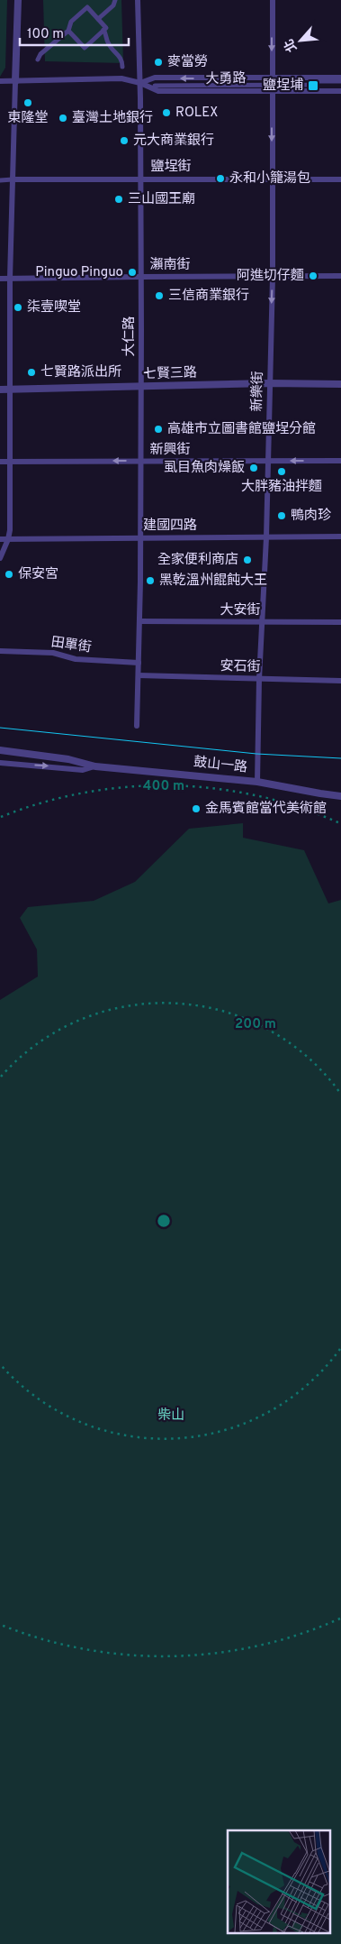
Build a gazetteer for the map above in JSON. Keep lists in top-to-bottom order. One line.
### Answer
{"streets":{"street":["大勇路","鹽埕街","瀨南街","大仁路","七賢三路","新樂街","新興街","建國四路","大安街","田單街","安石街","鼓山一路"]},"crossings":[["大勇路","大仁路"],["大勇路","新樂街"],["鹽埕街","大仁路"],["鹽埕街","新樂街"],["瀨南街","大仁路"],["瀨南街","新樂街"],["大仁路","七賢三路"],["大仁路","新興街"],["大仁路","建國四路"],["大仁路","大安街"],["大仁路","田單街"],["大仁路","安石街"],["七賢三路","新樂街"],["新樂街","新興街"],["新樂街","建國四路"],["新樂街","大安街"],["新樂街","安石街"],["新樂街","鼓山一路"]],"one_way":["新樂街","新興街"],"parks":["柴山"],"places":{"other":["麥當勞","東隆堂","ROLEX","臺灣土地銀行","元大商業銀行","永和小籠湯包","三山國王廟","Pinguo Pinguo","阿進切仔麵","三信商業銀行","柒壹喫堂","七賢路派出所","高雄市立圖書館鹽埕分館","虱目魚肉燥飯","大胖豬油拌麵","鴨肉珍","全家便利商店","保安宮","黑乾溫州餛飩大王","金馬賓館當代美術館"],"transit":["鹽埕埔"]},"scale_bar":"100 m","north":"bottom left","rings":["400 m","200 m"]}
